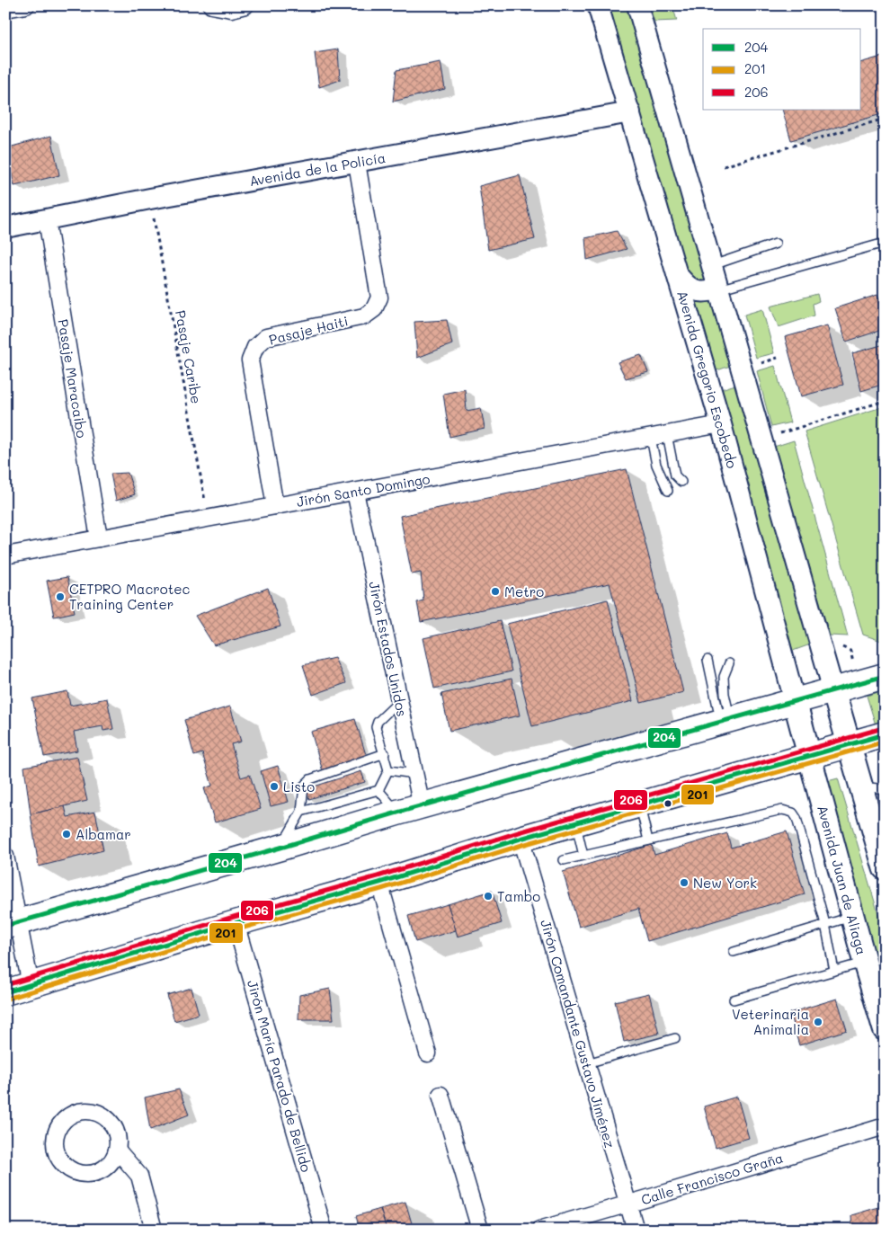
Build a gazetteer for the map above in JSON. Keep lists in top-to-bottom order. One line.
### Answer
{"streets":{"main road":["Avenida Gregorio Escobedo","Avenida Juan de Aliaga"],"street":["Avenida de la Policía","Pasaje Haiti","Pasaje Maracaibo","Jirón Santo Domingo","Jirón Estados Unidos","Jirón Comandante Gustavo Jiménez","Jirón María Parado de Bellido","Calle Francisco Graña"],"path":["Pasaje Caribe"]},"crossings":[["Avenida de la Policía","Pasaje Haiti"],["Avenida de la Policía","Pasaje Caribe"],["Avenida de la Policía","Pasaje Maracaibo"],["Avenida de la Policía","Avenida Gregorio Escobedo"],["Pasaje Haiti","Jirón Santo Domingo"],["Pasaje Caribe","Jirón Santo Domingo"],["Pasaje Maracaibo","Jirón Santo Domingo"],["Avenida Gregorio Escobedo","Jirón Santo Domingo"],["Avenida Gregorio Escobedo","Avenida Juan de Aliaga"],["Jirón Santo Domingo","Jirón Estados Unidos"],["Jirón Comandante Gustavo Jiménez","Calle Francisco Graña"]],"places":["Metro","CETPRO Macrotec Training Center","Listo","Albamar","New York","Tambo","Veterinaria Animalia"],"lines":["transit line 204","transit line 206","transit line 201"],"legend":["204","201","206"]}
